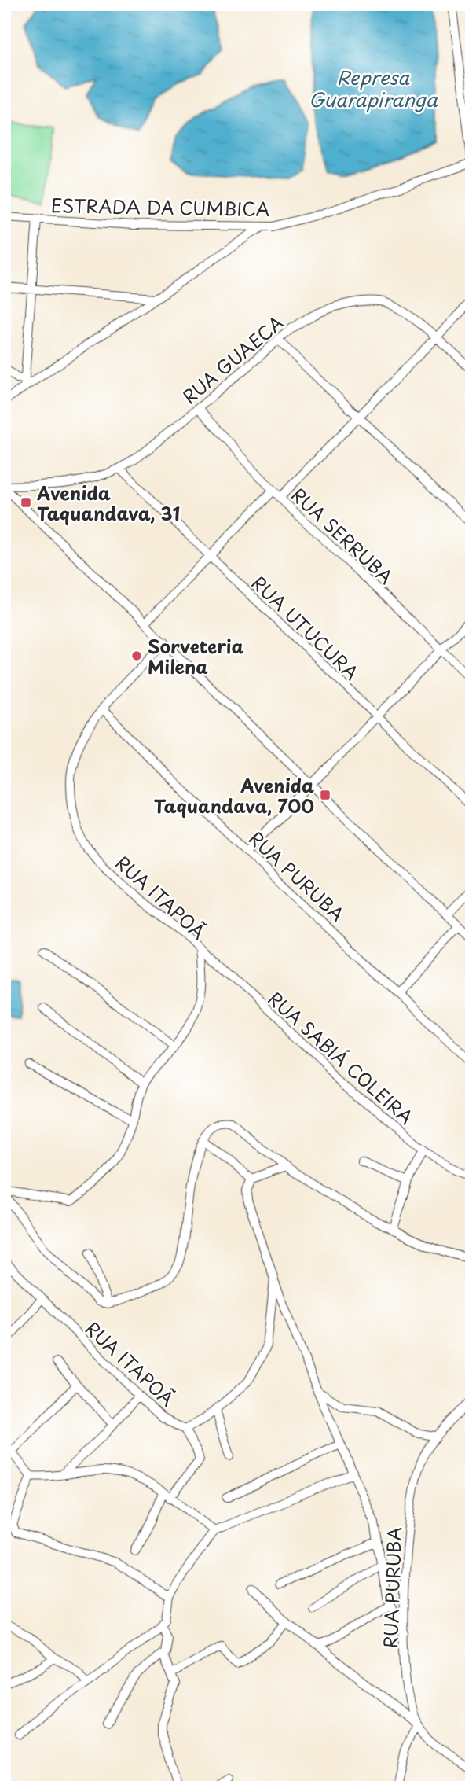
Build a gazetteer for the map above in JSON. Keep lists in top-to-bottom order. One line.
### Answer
{"streets":{"street":["ESTRADA DA CUMBICA","RUA GUAECA","RUA SERRUBA","RUA UTUCURA","RUA PURUBA","RUA ITAPOÃ","RUA SABIÁ COLEIRA"]},"crossings":[["RUA GUAECA","RUA SERRUBA"],["RUA GUAECA","RUA UTUCURA"],["RUA PURUBA","RUA ITAPOÃ"],["RUA ITAPOÃ","RUA SABIÁ COLEIRA"]],"water":["Represa Guarapiranga"],"places":{"transit":["Avenida Taquandava, 31","Avenida Taquandava, 700"],"other":["Sorveteria Milena"]}}
